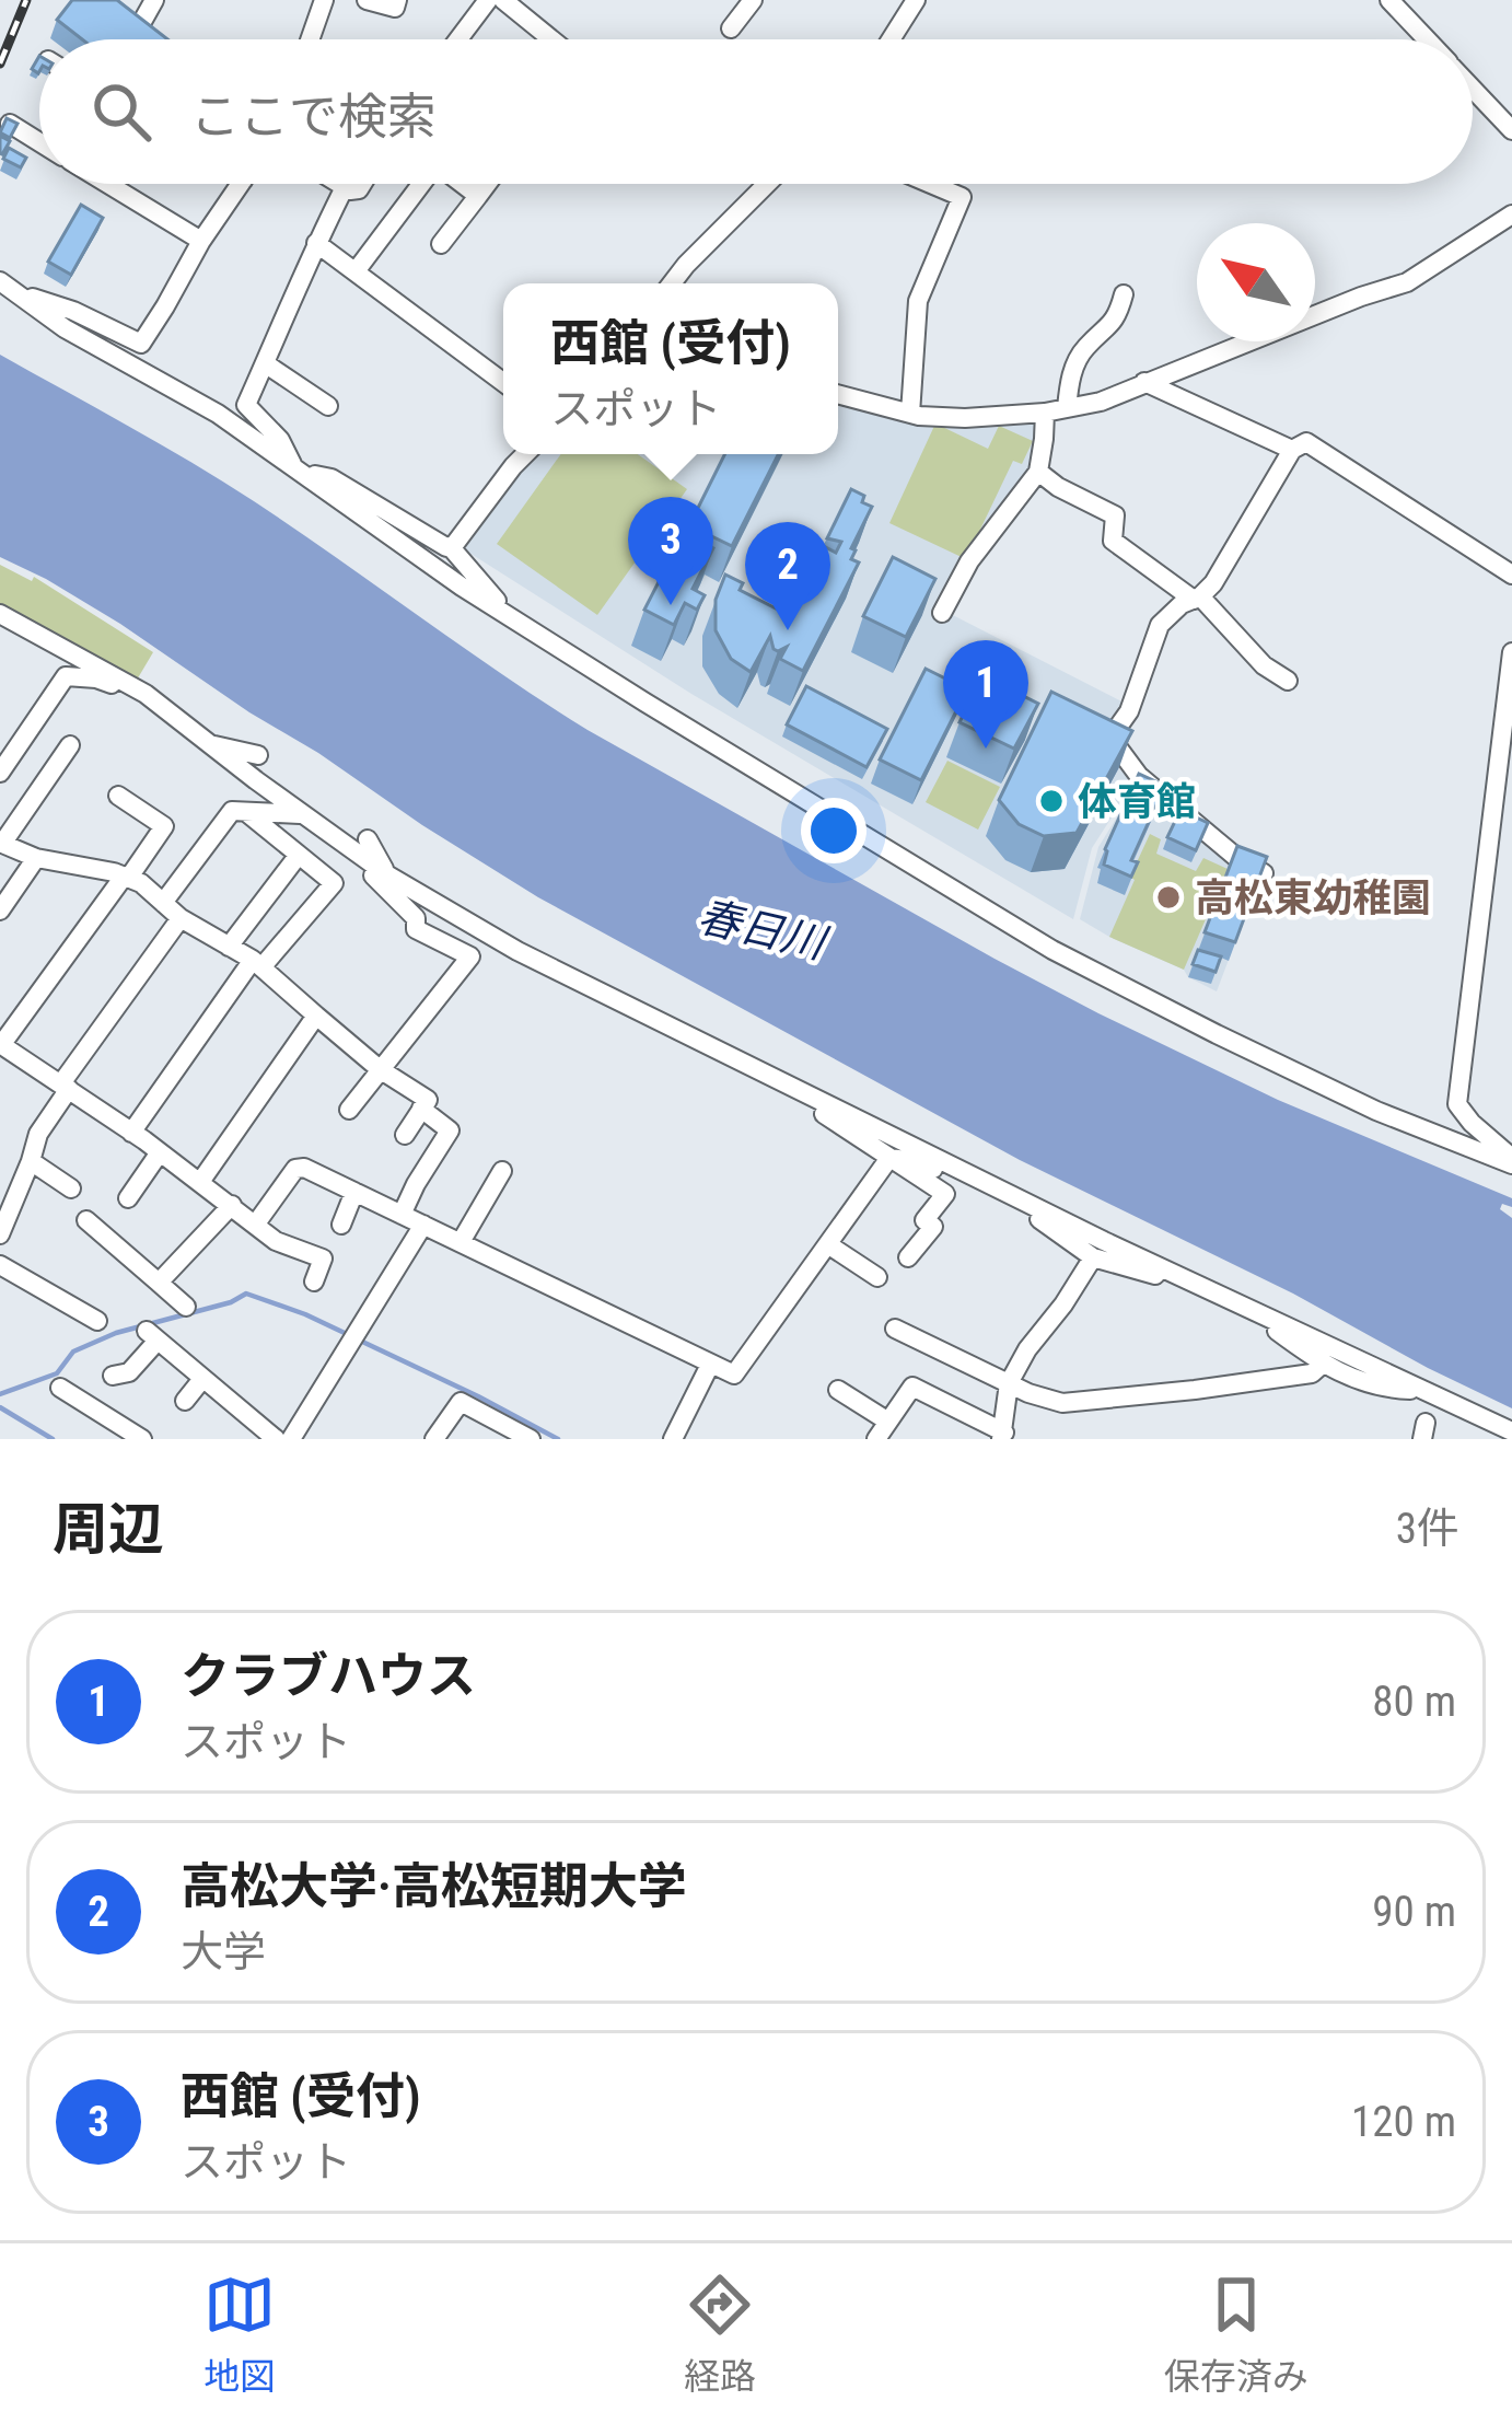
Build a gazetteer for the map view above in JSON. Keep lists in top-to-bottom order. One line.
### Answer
{"water":["春日川"],"places":["体育館","高松東幼稚園"],"north":"top left","page":{"search":"ここで検索","popup":["西館 (受付)","スポット"],"pins":["3","2","1"],"heading":["周辺","3件"],"list":[{"mark":"1","name":"クラブハウス","note":"スポット","value":"80 m"},{"mark":"2","name":"高松大学·高松短期大学","note":"大学","value":"90 m"},{"mark":"3","name":"西館 (受付)","note":"スポット","value":"120 m"}],"nav":["地図","経路","保存済み"]}}
